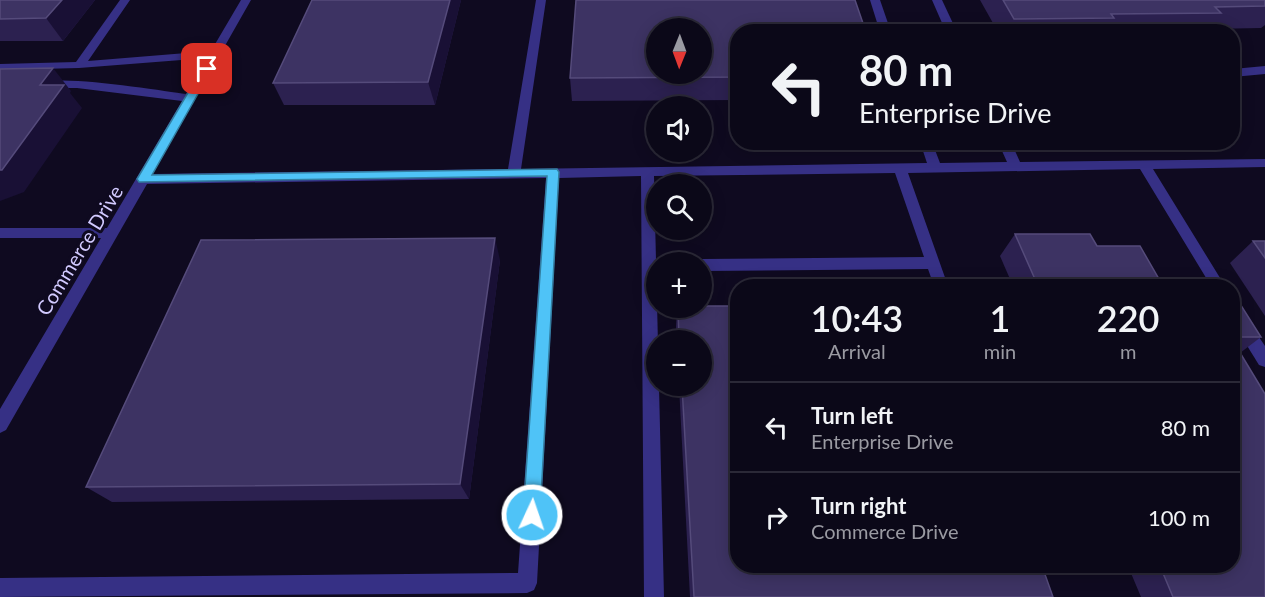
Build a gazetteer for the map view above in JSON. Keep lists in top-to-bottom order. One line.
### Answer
{"streets":{"street":["Commerce Drive"]},"north":"bottom","page":{"map_buttons":["+","−"],"turn":["80 m","Enterprise Drive"],"eta":["10:43","Arrival","1","min","220","m"],"list":[{"name":"Turn left","note":"Enterprise Drive","value":"80 m"},{"name":"Turn right","note":"Commerce Drive","value":"100 m"}]}}
